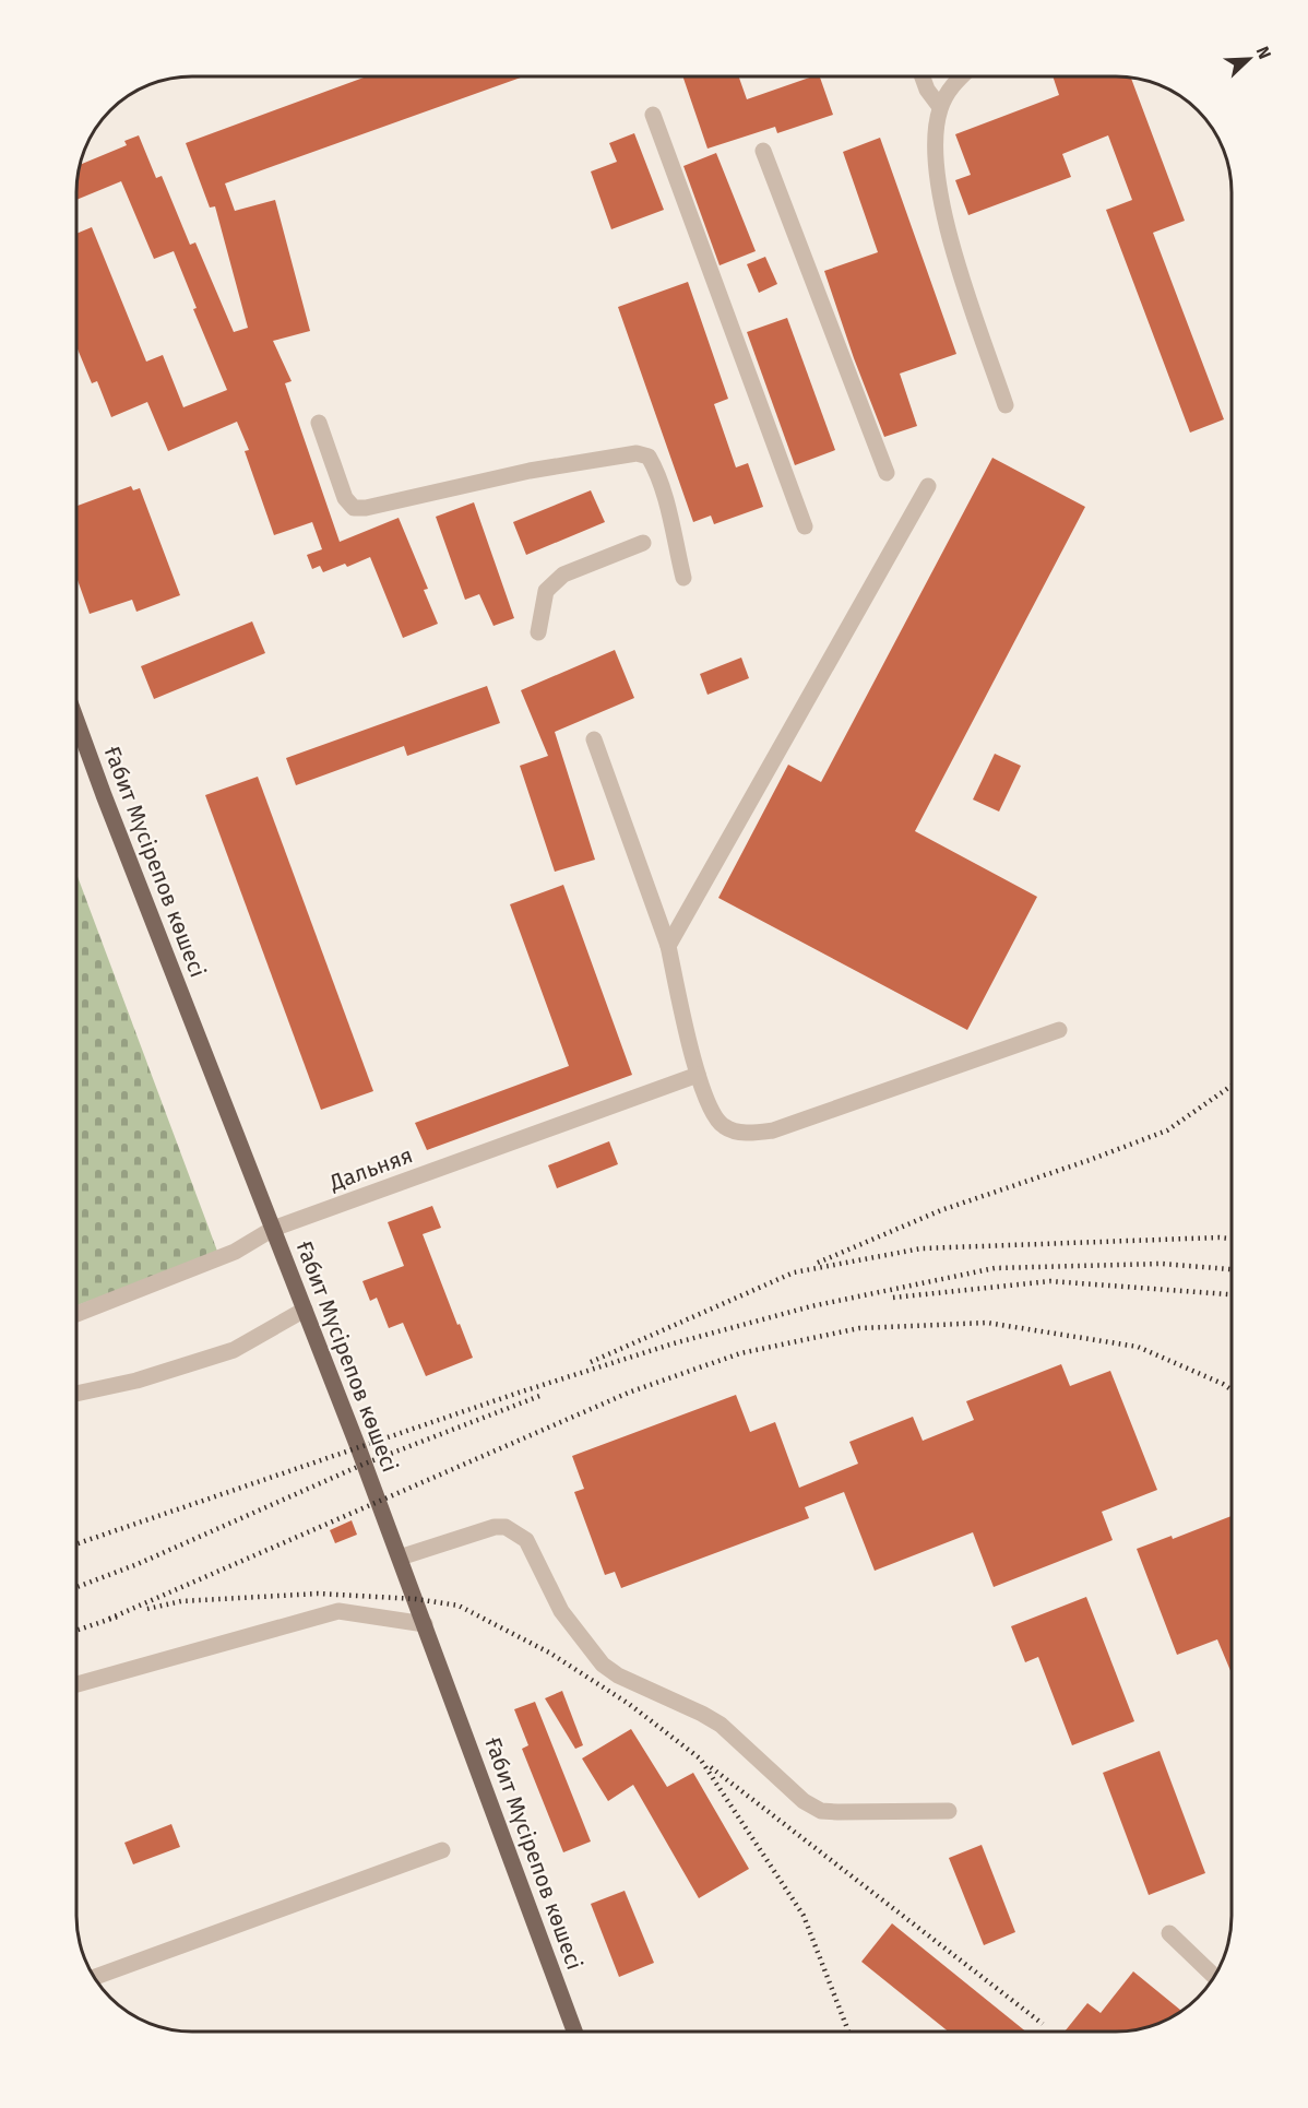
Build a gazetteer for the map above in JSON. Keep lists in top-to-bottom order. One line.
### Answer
{"streets":{"main road":["Ғабит Мүсірепов көшесі"],"street":["Дальняя"]},"crossings":[["Ғабит Мүсірепов көшесі","Дальняя"]],"north":"top right"}
